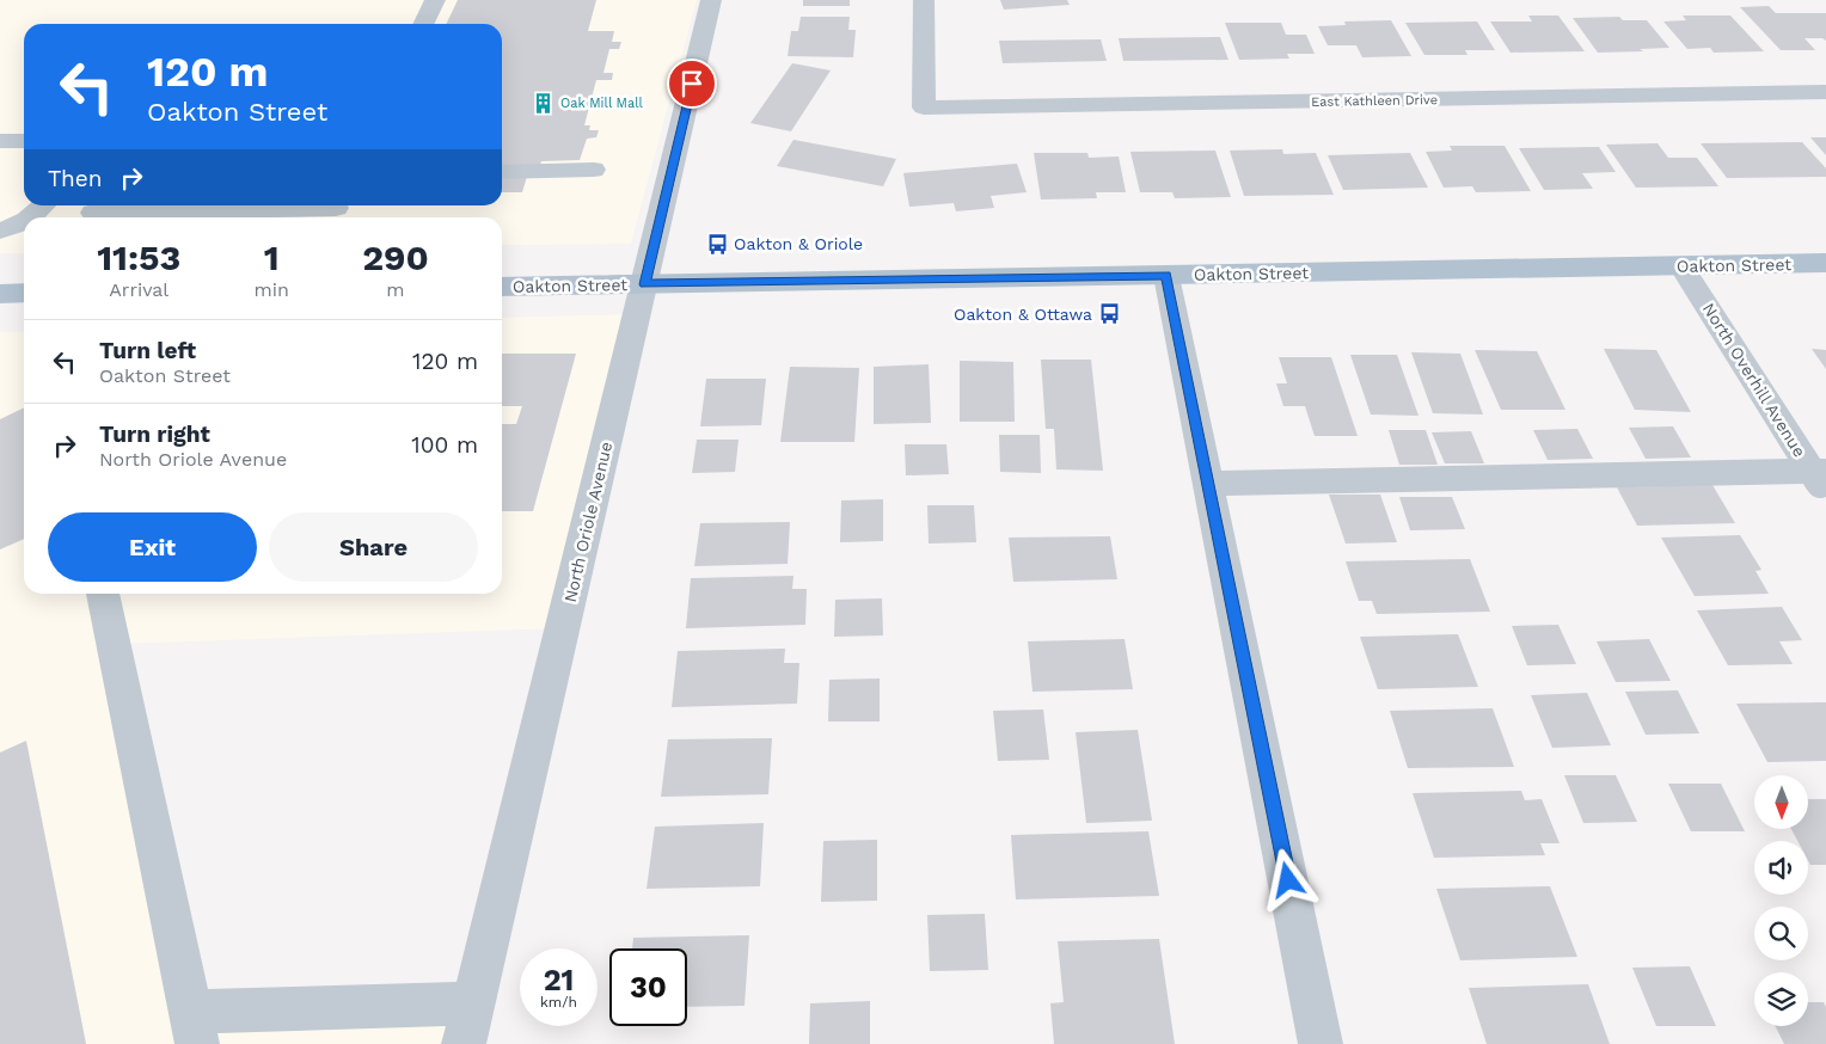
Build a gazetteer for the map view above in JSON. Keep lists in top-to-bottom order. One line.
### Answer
{"streets":{"main road":["Oakton Street"],"street":["East Kathleen Drive","North Overhill Avenue","North Oriole Avenue"]},"crossings":[["Oakton Street","North Overhill Avenue"],["Oakton Street","North Oriole Avenue"]],"places":{"building":["Oak Mill Mall"],"bus stop":["Oakton & Oriole","Oakton & Ottawa"]},"north":"bottom","page":{"turn":["120 m","Oakton Street"],"then":"Then","eta":["11:53","Arrival","1","min","290","m"],"list":[{"name":"Turn left","note":"Oakton Street","value":"120 m"},{"name":"Turn right","note":"North Oriole Avenue","value":"100 m"}],"buttons":["Exit","Share"],"speed":"21 km/h","limit":"30"}}
